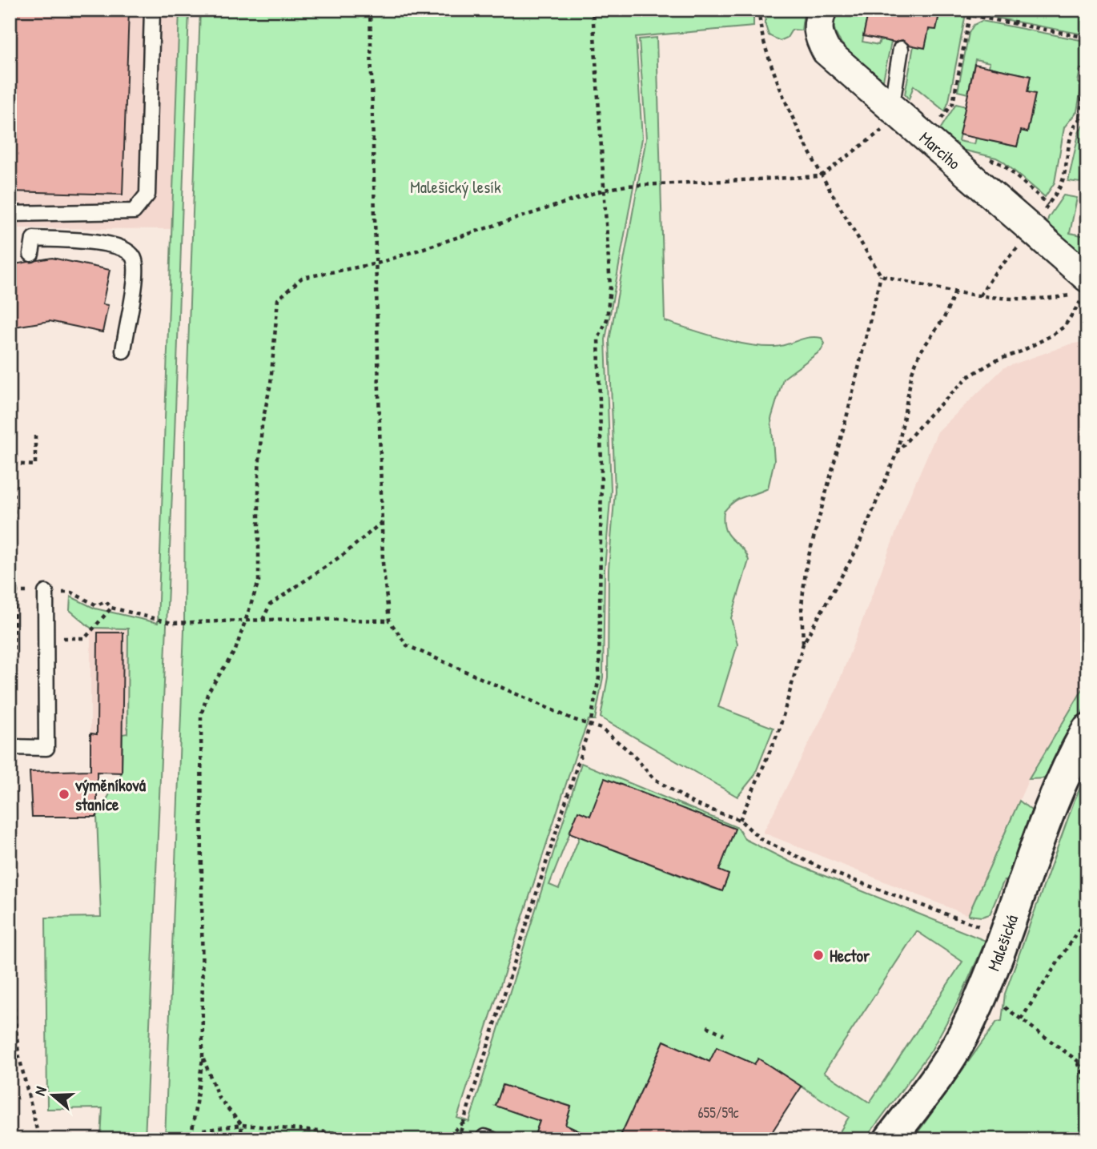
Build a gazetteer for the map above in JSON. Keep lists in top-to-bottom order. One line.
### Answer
{"streets":{"street":["Marciho","Malešická"]},"parks":["Malešický lesík"],"places":["výměníková stanice","Hector"],"house_numbers":["655/59c"],"north":"left"}
